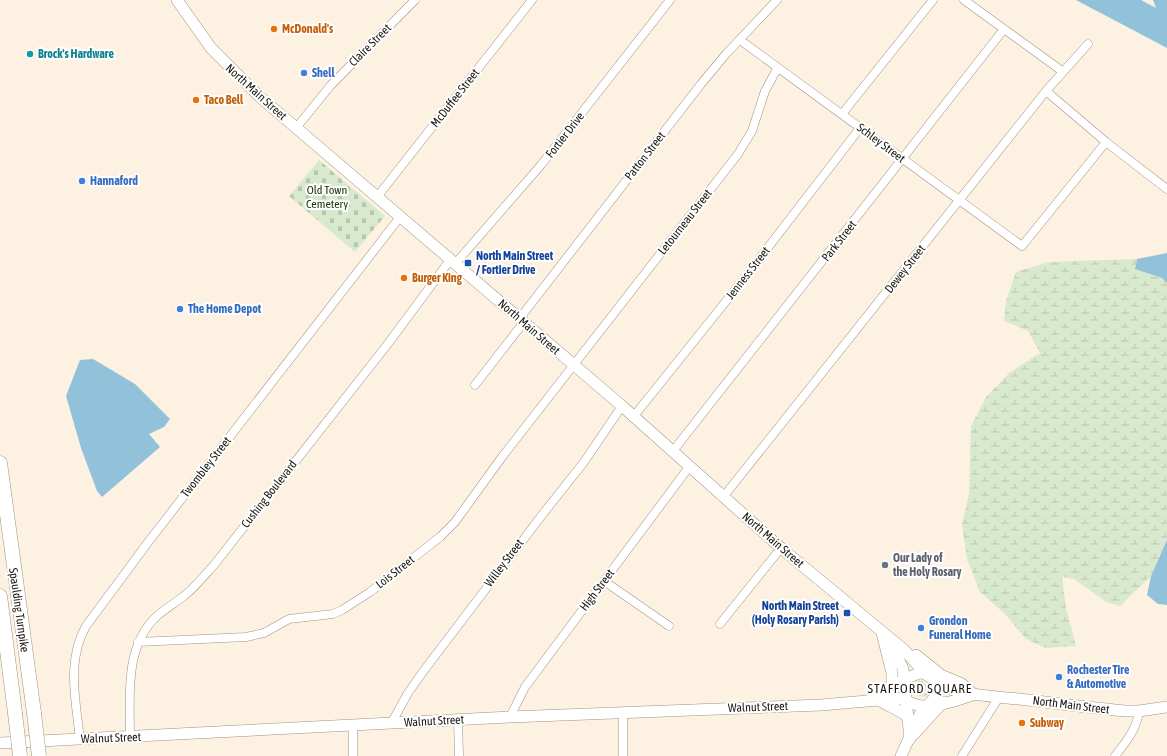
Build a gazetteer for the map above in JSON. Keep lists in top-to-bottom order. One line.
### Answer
{"streets":{"highway":["Spaulding Turnpike"],"main road":["North Main Street","Walnut Street"],"street":["Claire Street","McDuffee Street","Fortier Drive","Schley Street","Patton Street","Letourneau Street","Park Street","Dewey Street","Jenness Street","Twombley Street","Cushing Boulevard","Willey Street","Lois Street","High Street"]},"crossings":[["Claire Street","North Main Street"],["North Main Street","McDuffee Street"],["North Main Street","Fortier Drive"],["North Main Street","Patton Street"],["North Main Street","Letourneau Street"],["North Main Street","Park Street"],["North Main Street","Dewey Street"],["North Main Street","Jenness Street"],["North Main Street","Twombley Street"],["North Main Street","Cushing Boulevard"],["North Main Street","Willey Street"],["North Main Street","Lois Street"],["North Main Street","High Street"],["North Main Street","Walnut Street"],["Fortier Drive","Cushing Boulevard"],["Schley Street","Patton Street"],["Schley Street","Letourneau Street"],["Schley Street","Park Street"],["Schley Street","Dewey Street"],["Schley Street","Jenness Street"],["Letourneau Street","Lois Street"],["Twombley Street","Walnut Street"],["Cushing Boulevard","Lois Street"],["Cushing Boulevard","Walnut Street"],["Willey Street","Walnut Street"],["High Street","Walnut Street"]],"districts":["STAFFORD SQUARE"],"parks":["Old Town Cemetery"],"places":{"other":["McDonald's","Brock's Hardware","Shell","Taco Bell","Hannaford","Burger King","The Home Depot","Our Lady of the Holy Rosary","Grondon Funeral Home","Rochester Tire & Automotive","Subway"],"transit":["North Main Street / Fortier Drive","North Main Street (Holy Rosary Parish)"]}}
